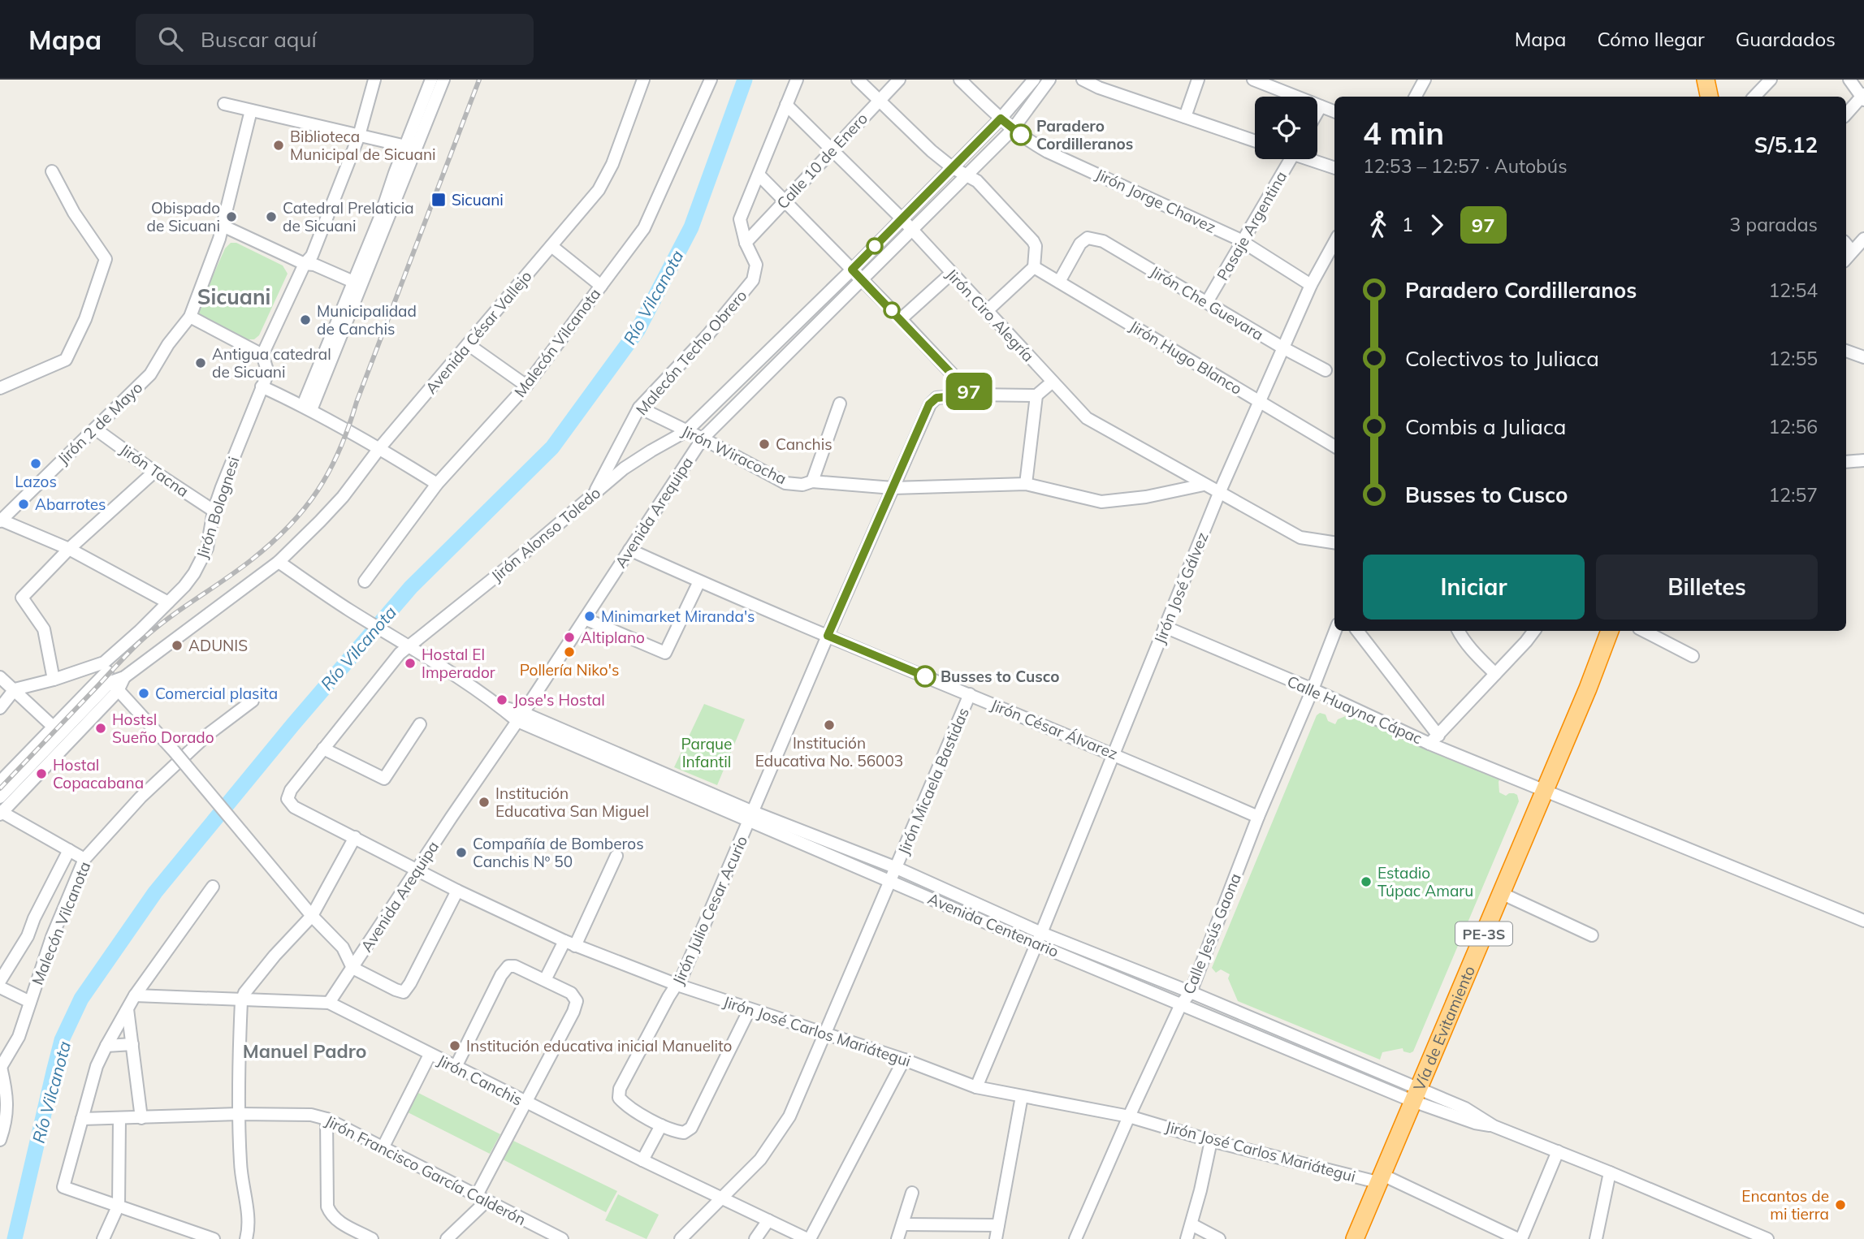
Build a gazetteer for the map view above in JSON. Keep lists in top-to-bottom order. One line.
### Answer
{"streets":{"highway":["PE-3S","Vía de Evitamiento"],"street":["Calle 10 de Enero","Jirón Jorge Chavez","Pasaje Argentina","Jirón Che Guevara","Jirón Ciro Alegría","Avenida César Vallejo","Malecón Vilcanota","Malecón Techo Obrero","Jirón Hugo Blanco","Jirón 2 de Mayo","Jirón Wiracocha","Jirón Tacna","Jirón Bolognesi","Avenida Arequipa","Jirón Alonso Toledo","Jirón José Gálvez","Calle Huayna Cápac","Jirón César Álvarez","Jirón Micaela Bastidas","Jirón Julio Cesar Acurio","Avenida Centenario","Calle Jesús Gaona","Jirón José Carlos Mariátegui","Jirón Canchis","Jirón Francisco García Calderón"]},"crossings":[["Calle 10 de Enero","Jirón Ciro Alegría"],["Calle 10 de Enero","Malecón Techo Obrero"],["Jirón Jorge Chavez","Pasaje Argentina"],["Jirón Jorge Chavez","Avenida Arequipa"],["Jirón Jorge Chavez","Jirón José Gálvez"],["Pasaje Argentina","Jirón Che Guevara"],["Jirón Che Guevara","Jirón Hugo Blanco"],["Jirón Che Guevara","Jirón José Gálvez"],["Jirón Ciro Alegría","Malecón Techo Obrero"],["Jirón Ciro Alegría","Jirón Wiracocha"],["Jirón Ciro Alegría","Avenida Arequipa"],["Jirón Ciro Alegría","Jirón José Gálvez"],["Avenida César Vallejo","Jirón Bolognesi"],["Malecón Techo Obrero","Jirón Wiracocha"],["Malecón Techo Obrero","Jirón Alonso Toledo"],["Jirón Hugo Blanco","Jirón José Gálvez"],["Jirón 2 de Mayo","Jirón Tacna"],["Jirón Wiracocha","Avenida Arequipa"],["Jirón Wiracocha","Jirón Alonso Toledo"],["Jirón Wiracocha","Jirón Julio Cesar Acurio"],["Jirón Tacna","Jirón Bolognesi"],["Avenida Arequipa","Jirón Alonso Toledo"],["Avenida Arequipa","Jirón César Álvarez"],["Avenida Arequipa","Jirón José Carlos Mariátegui"],["Avenida Arequipa","Jirón Canchis"],["Jirón Alonso Toledo","Jirón José Carlos Mariátegui"],["Jirón José Gálvez","Calle Huayna Cápac"],["Jirón José Gálvez","Jirón César Álvarez"],["Jirón José Gálvez","Avenida Centenario"],["Jirón José Gálvez","Jirón José Carlos Mariátegui"],["Calle Huayna Cápac","Calle Jesús Gaona"],["Calle Huayna Cápac","Vía de Evitamiento"],["Jirón César Álvarez","Jirón Micaela Bastidas"],["Jirón César Álvarez","Jirón Julio Cesar Acurio"],["Jirón César Álvarez","Calle Jesús Gaona"],["Jirón Micaela Bastidas","Avenida Centenario"],["Jirón Micaela Bastidas","Jirón José Carlos Mariátegui"],["Jirón Micaela Bastidas","Jirón Canchis"],["Jirón Julio Cesar Acurio","Avenida Centenario"],["Jirón Julio Cesar Acurio","Jirón José Carlos Mariátegui"],["Avenida Centenario","Calle Jesús Gaona"],["Avenida Centenario","Vía de Evitamiento"],["Calle Jesús Gaona","Jirón José Carlos Mariátegui"],["Vía de Evitamiento","Jirón José Carlos Mariátegui"]],"districts":["Sicuani","Manuel Padro"],"water":["Río Vilcanota"],"parks":["Parque Infantil"],"places":{"other":["Paradero Cordilleranos","Biblioteca Municipal de Sicuani","Obispado de Sicuani","Catedral Prelaticia de Sicuani","Municipalidad de Canchis","Antigua catedral de Sicuani","Canchis","Lazos","Abarrotes","Minimarket Miranda's","Altiplano","ADUNIS","Pollería Niko's","Hostal El Imperador","Busses to Cusco","Comercial plasita","Jose's Hostal","Institución Educativa No. 56003","Hostsl Sueño Dorado","Hostal Copacabana","Institución Educativa San Miguel","Compañía de Bomberos Canchis Nº 50","Estadio Túpac Amaru","Institución educativa inicial Manuelito","Encantos de mi tierra"],"transit":["Sicuani"]},"lines":["bus line 97"],"page":{"header":"Mapa","search":"Buscar aquí","nav":["Mapa","Cómo llegar","Guardados"],"on_map":"97","heading":["4 min","12:53 – 12:57 · Autobús","S/5.12"],"legs":["1","97","3 paradas"],"list":[{"name":"Paradero Cordilleranos","value":"12:54"},{"name":"Colectivos to Juliaca","value":"12:55"},{"name":"Combis a Juliaca","value":"12:56"},{"name":"Busses to Cusco","value":"12:57"}],"buttons":["Iniciar","Billetes"]}}
